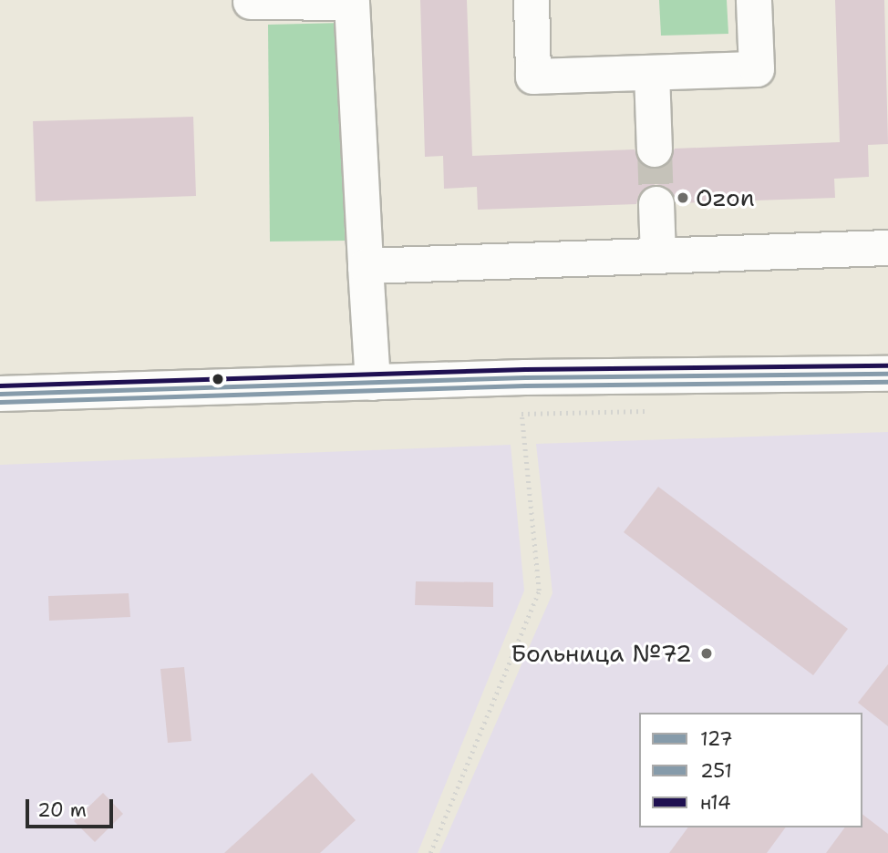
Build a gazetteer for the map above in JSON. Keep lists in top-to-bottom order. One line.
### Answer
{"places":["Ozon","Больница №72"],"lines":["transit line н14","transit line 127","transit line 251"],"legend":["127","251","н14"],"scale_bar":"20 m"}
